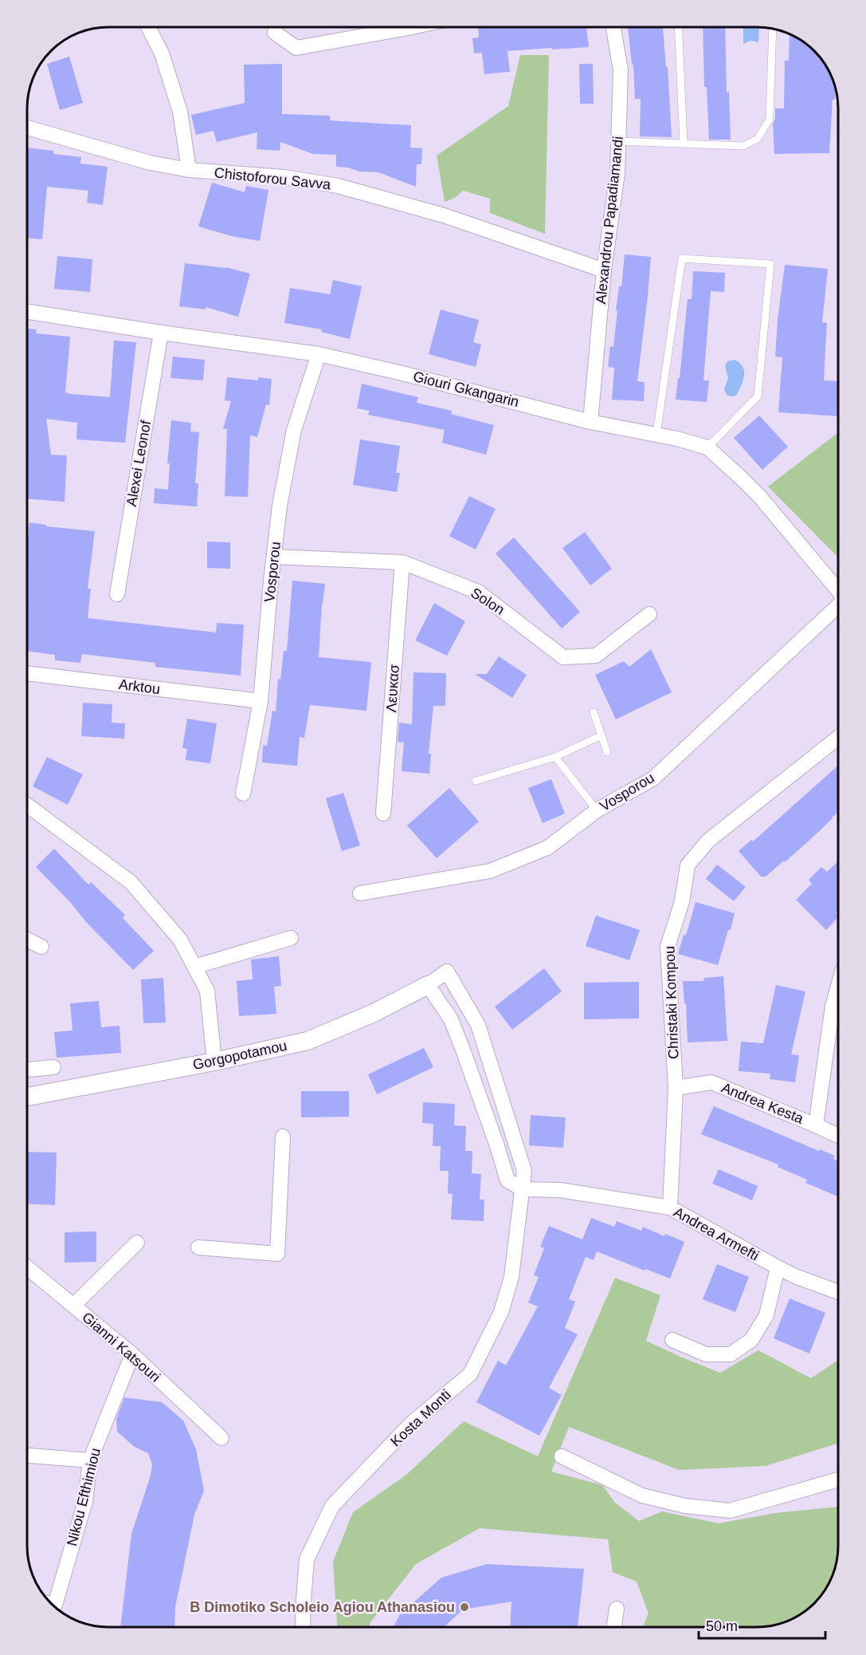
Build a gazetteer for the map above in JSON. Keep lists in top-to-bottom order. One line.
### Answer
{"streets":{"street":["Chistoforou Savva","Alexandrou Papadiamandi","Giouri Gkangarin","Alexei Leonof","Vosporou","Solon","Arktou","Λευκασ","Christaki Kompou","Gorgopotamou","Andrea Kesta","Andrea Armefti","Gianni Katsouri","Kosta Monti","Nikou Efthimiou"]},"crossings":[["Chistoforou Savva","Alexandrou Papadiamandi"],["Alexandrou Papadiamandi","Giouri Gkangarin"],["Giouri Gkangarin","Alexei Leonof"],["Giouri Gkangarin","Vosporou"],["Vosporou","Solon"],["Vosporou","Arktou"],["Solon","Λευκασ"],["Christaki Kompou","Andrea Kesta"],["Christaki Kompou","Andrea Armefti"],["Gorgopotamou","Kosta Monti"],["Andrea Armefti","Kosta Monti"],["Gianni Katsouri","Nikou Efthimiou"]],"places":["B Dimotiko Scholeio Agiou Athanasiou"],"scale_bar":"50 m"}
